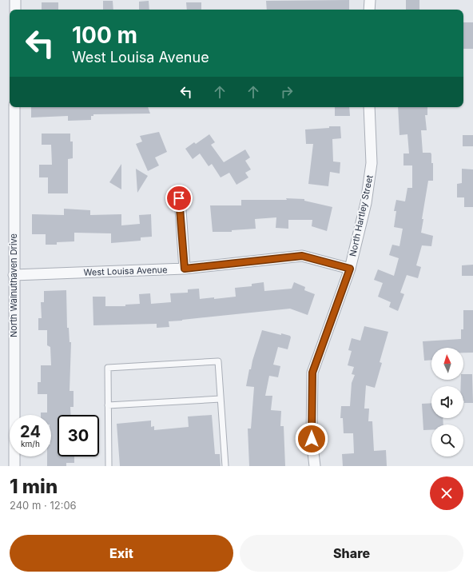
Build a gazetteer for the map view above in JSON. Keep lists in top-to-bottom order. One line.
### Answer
{"streets":{"street":["North Hartley Street","West Louisa Avenue","North Walnuthaven Drive"]},"crossings":[["North Hartley Street","West Louisa Avenue"],["West Louisa Avenue","North Walnuthaven Drive"]],"north":"top","page":{"turn":["100 m","West Louisa Avenue"],"speed":"24 km/h","limit":"30","heading":["1 min","240 m · 12:06"],"buttons":["Exit","Share"]}}
